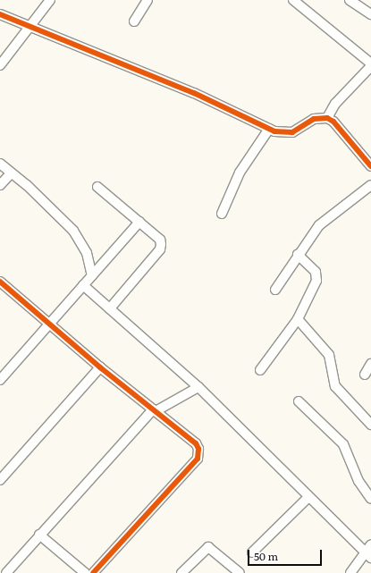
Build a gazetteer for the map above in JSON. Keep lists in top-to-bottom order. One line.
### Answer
{"scale_bar":"50 m"}
